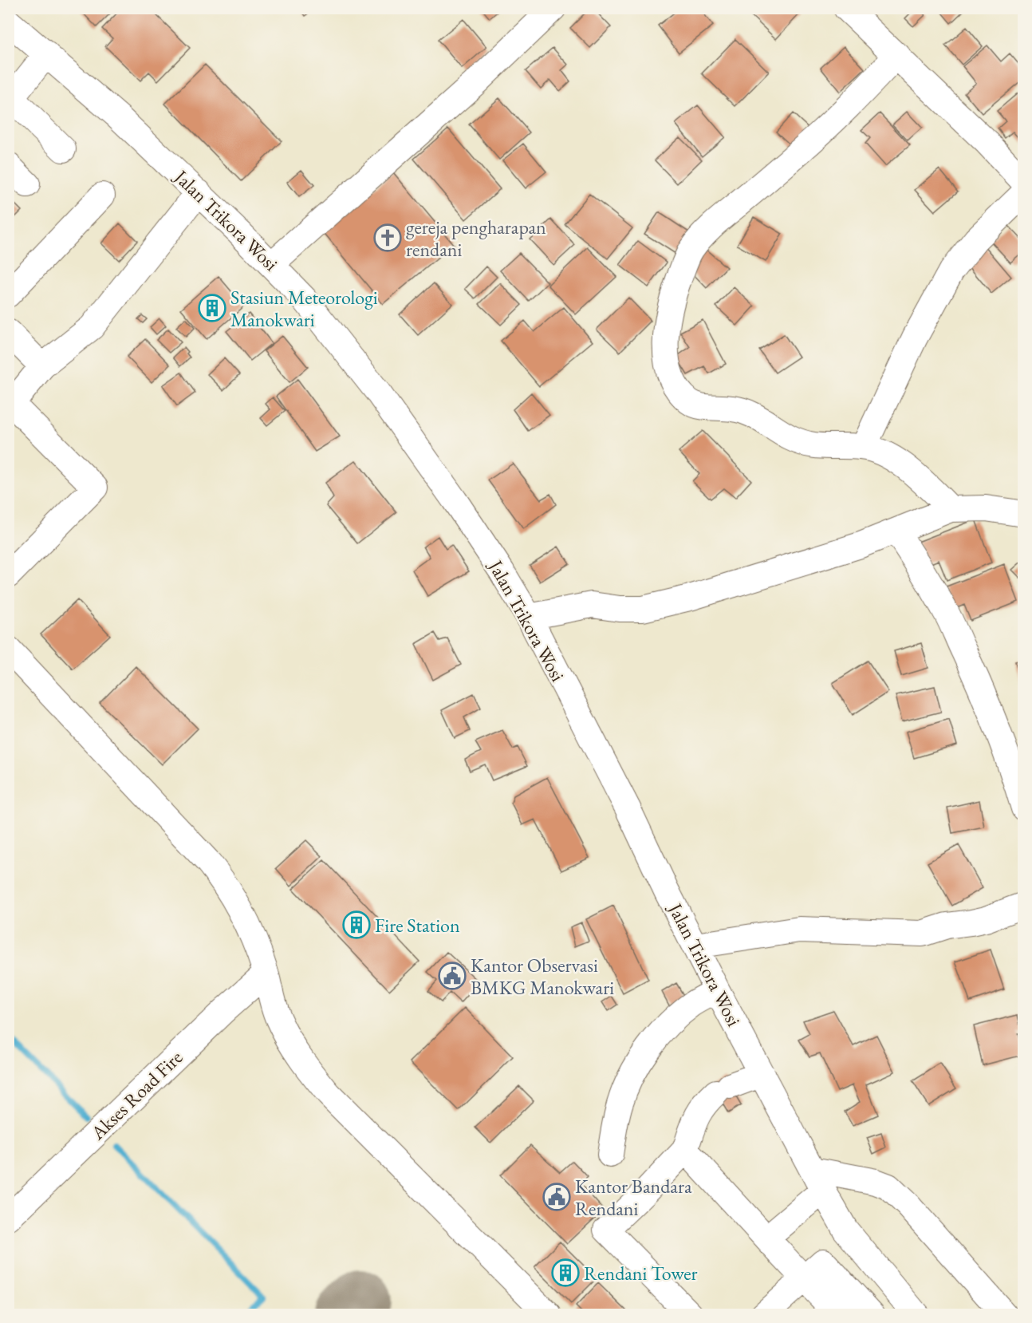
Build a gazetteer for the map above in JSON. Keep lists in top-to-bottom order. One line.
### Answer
{"streets":{"street":["Jalan Trikora Wosi","Akses Road Fire"]},"places":{"church":["gereja pengharapan rendani"],"building":["Stasiun Meteorologi Manokwari","Fire Station","Rendani Tower"],"public building":["Kantor Observasi BMKG Manokwari","Kantor Bandara Rendani"]}}
